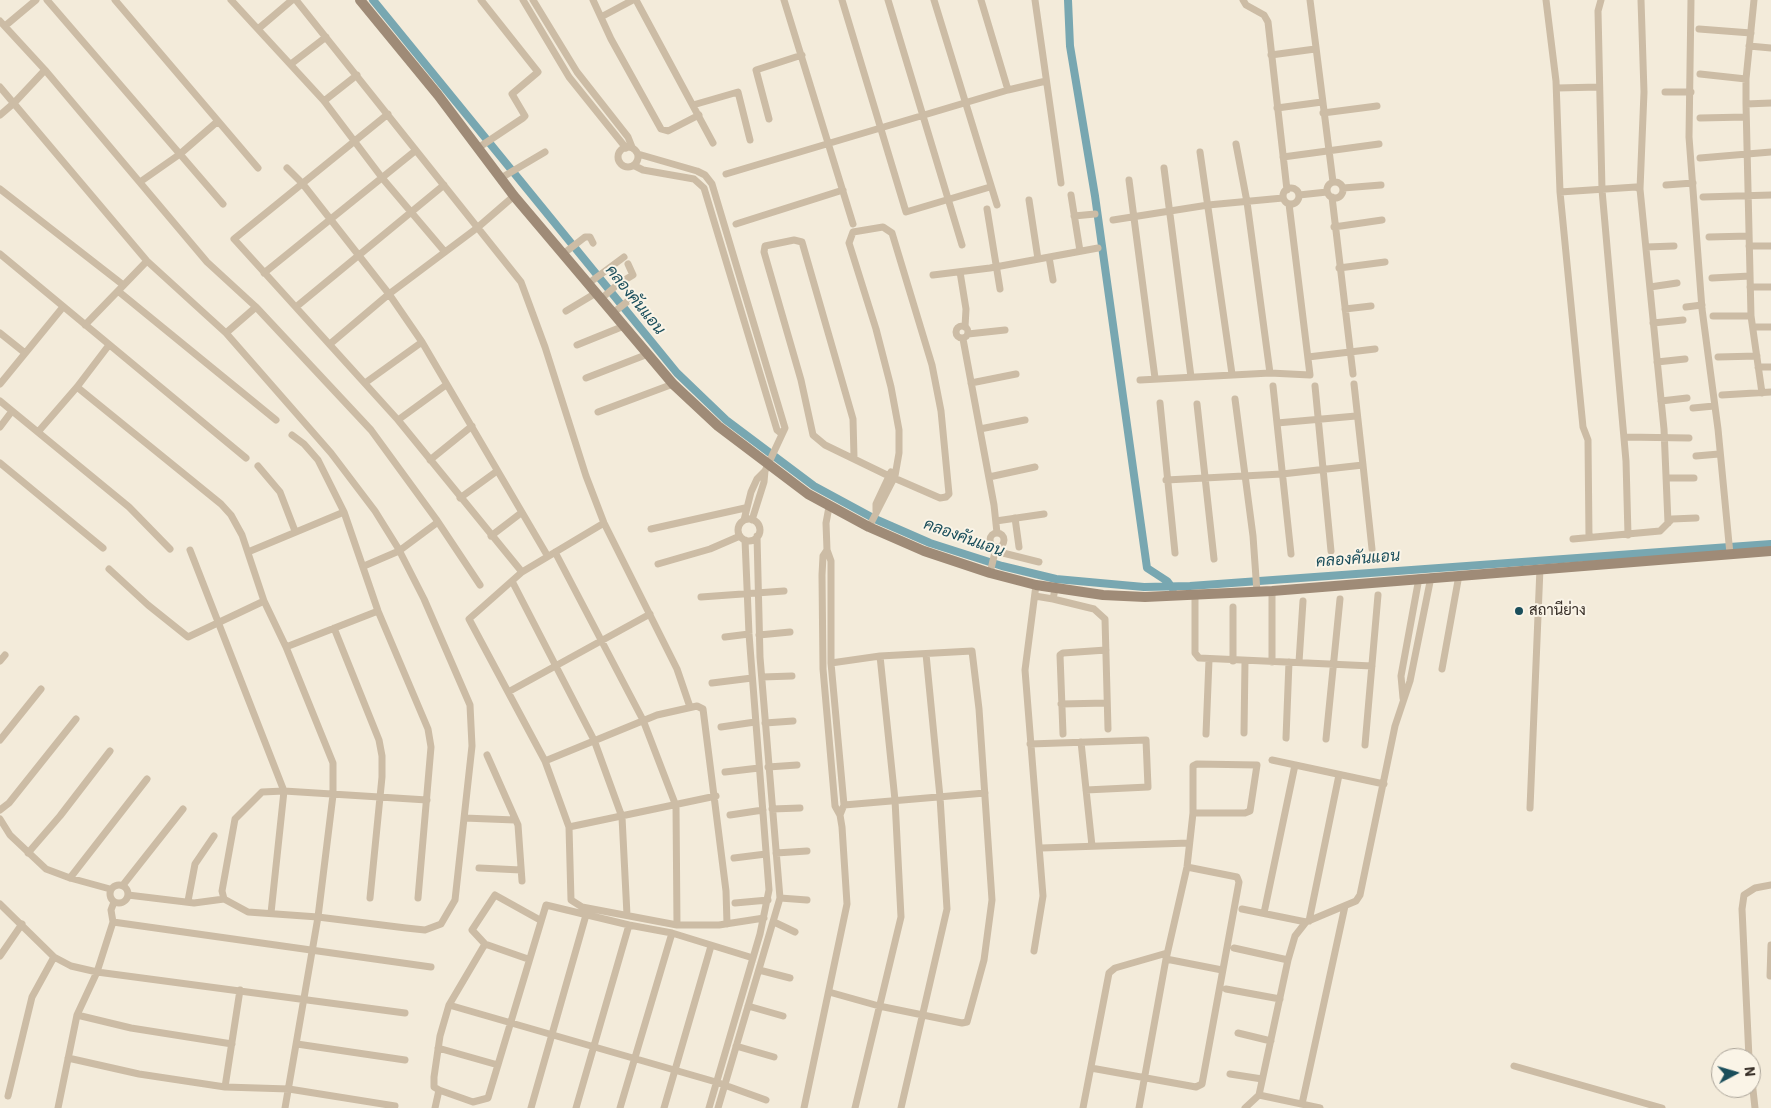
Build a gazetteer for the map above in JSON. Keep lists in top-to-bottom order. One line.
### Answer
{"water":["คลองคันแอน"],"places":["สถานีย่าง"],"north":"right"}
